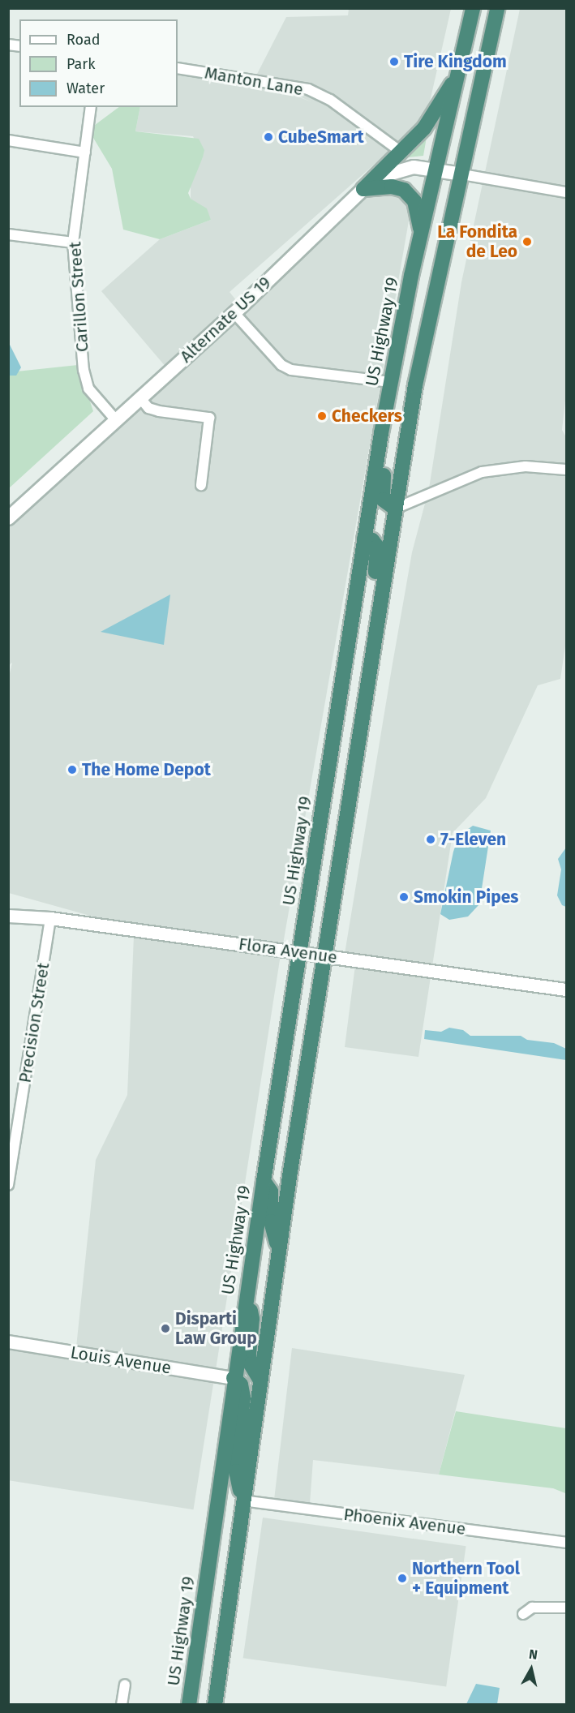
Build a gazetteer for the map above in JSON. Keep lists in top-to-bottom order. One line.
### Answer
{"streets":{"highway":["US Highway 19"],"main road":["Alternate US 19"],"street":["Manton Lane","Carillon Street","Flora Avenue","Precision Street","Louis Avenue","Phoenix Avenue"]},"crossings":[["Carillon Street","Alternate US 19"],["Alternate US 19","US Highway 19"],["US Highway 19","Flora Avenue"],["US Highway 19","Louis Avenue"],["Flora Avenue","Precision Street"]],"places":["Tire Kingdom","CubeSmart","La Fondita de Leo","Checkers","The Home Depot","7-Eleven","Smokin Pipes","Disparti Law Group","Northern Tool + Equipment"],"legend":["Road","Park","Water"],"north":"top"}
